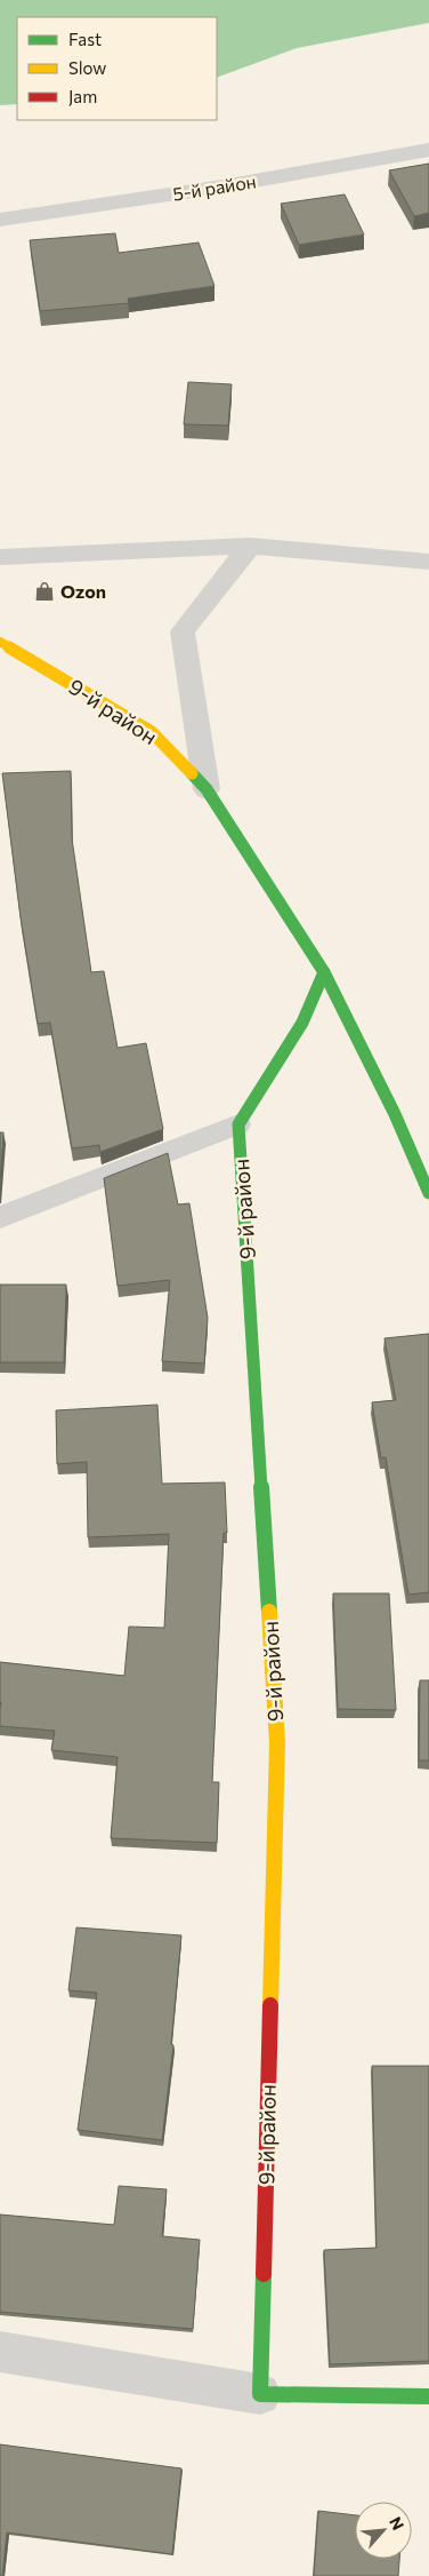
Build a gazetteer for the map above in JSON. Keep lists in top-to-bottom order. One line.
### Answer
{"streets":{"street":["5-й район","9-й район"]},"places":{"shop":["Ozon"]},"legend":["Fast","Slow","Jam"],"north":"top right"}
